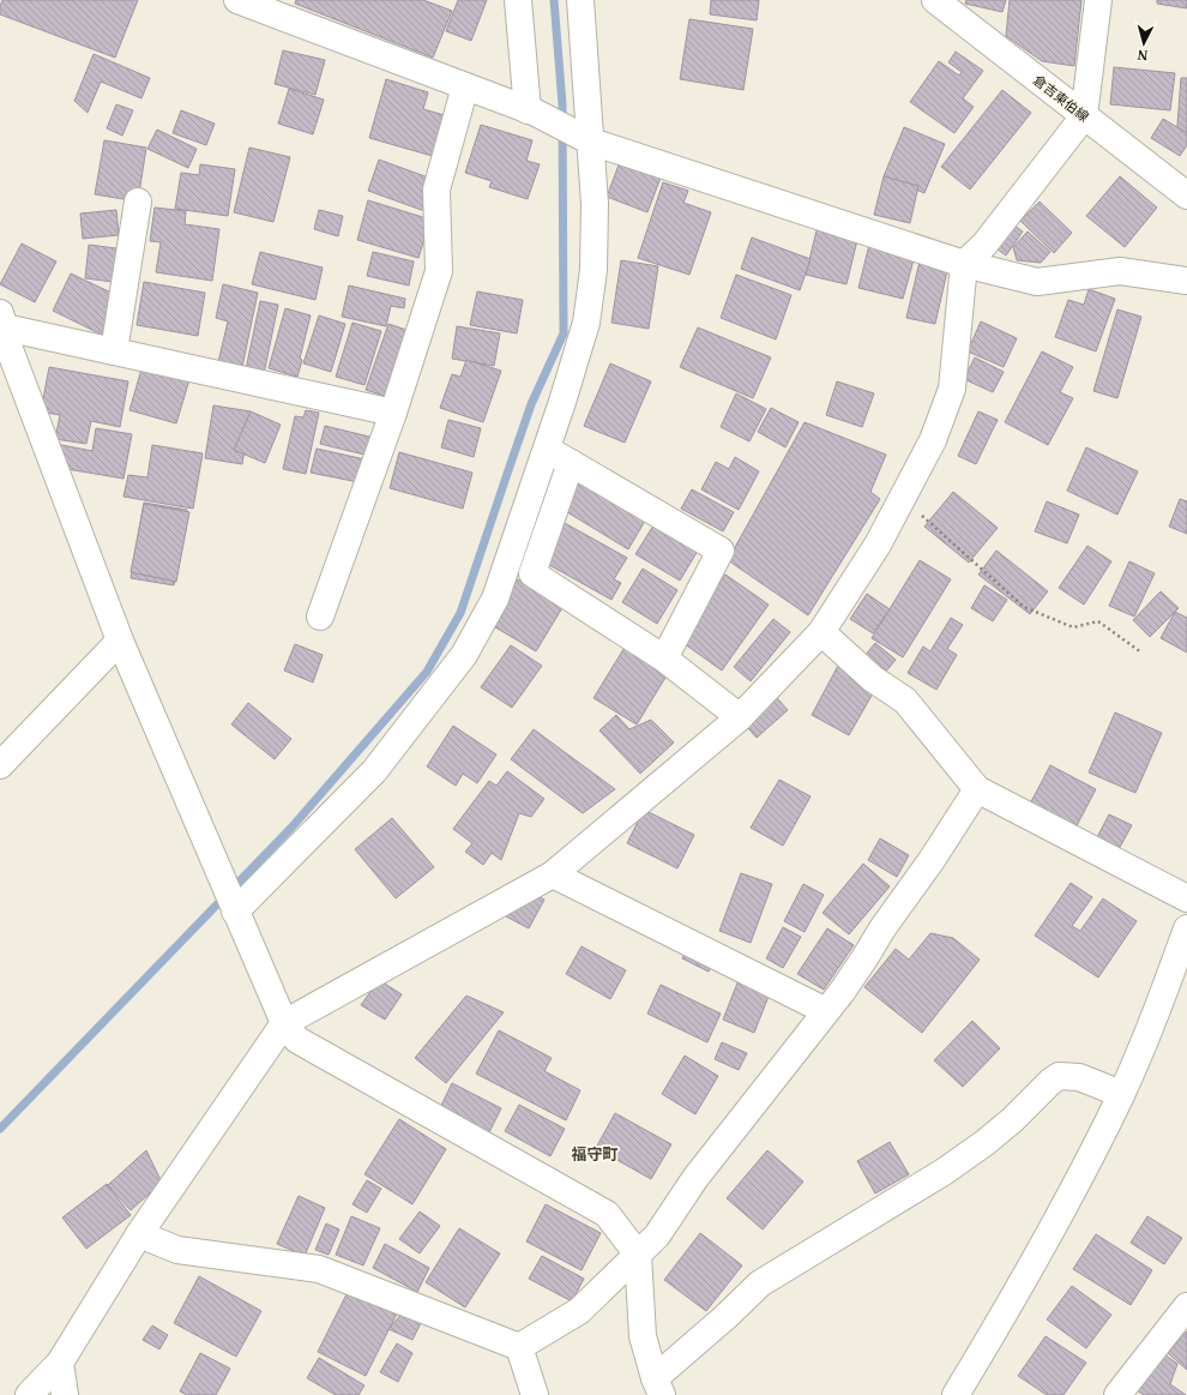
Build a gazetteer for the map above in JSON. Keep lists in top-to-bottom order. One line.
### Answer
{"streets":{"street":["倉吉東伯線"]},"districts":["福守町"],"north":"bottom"}
